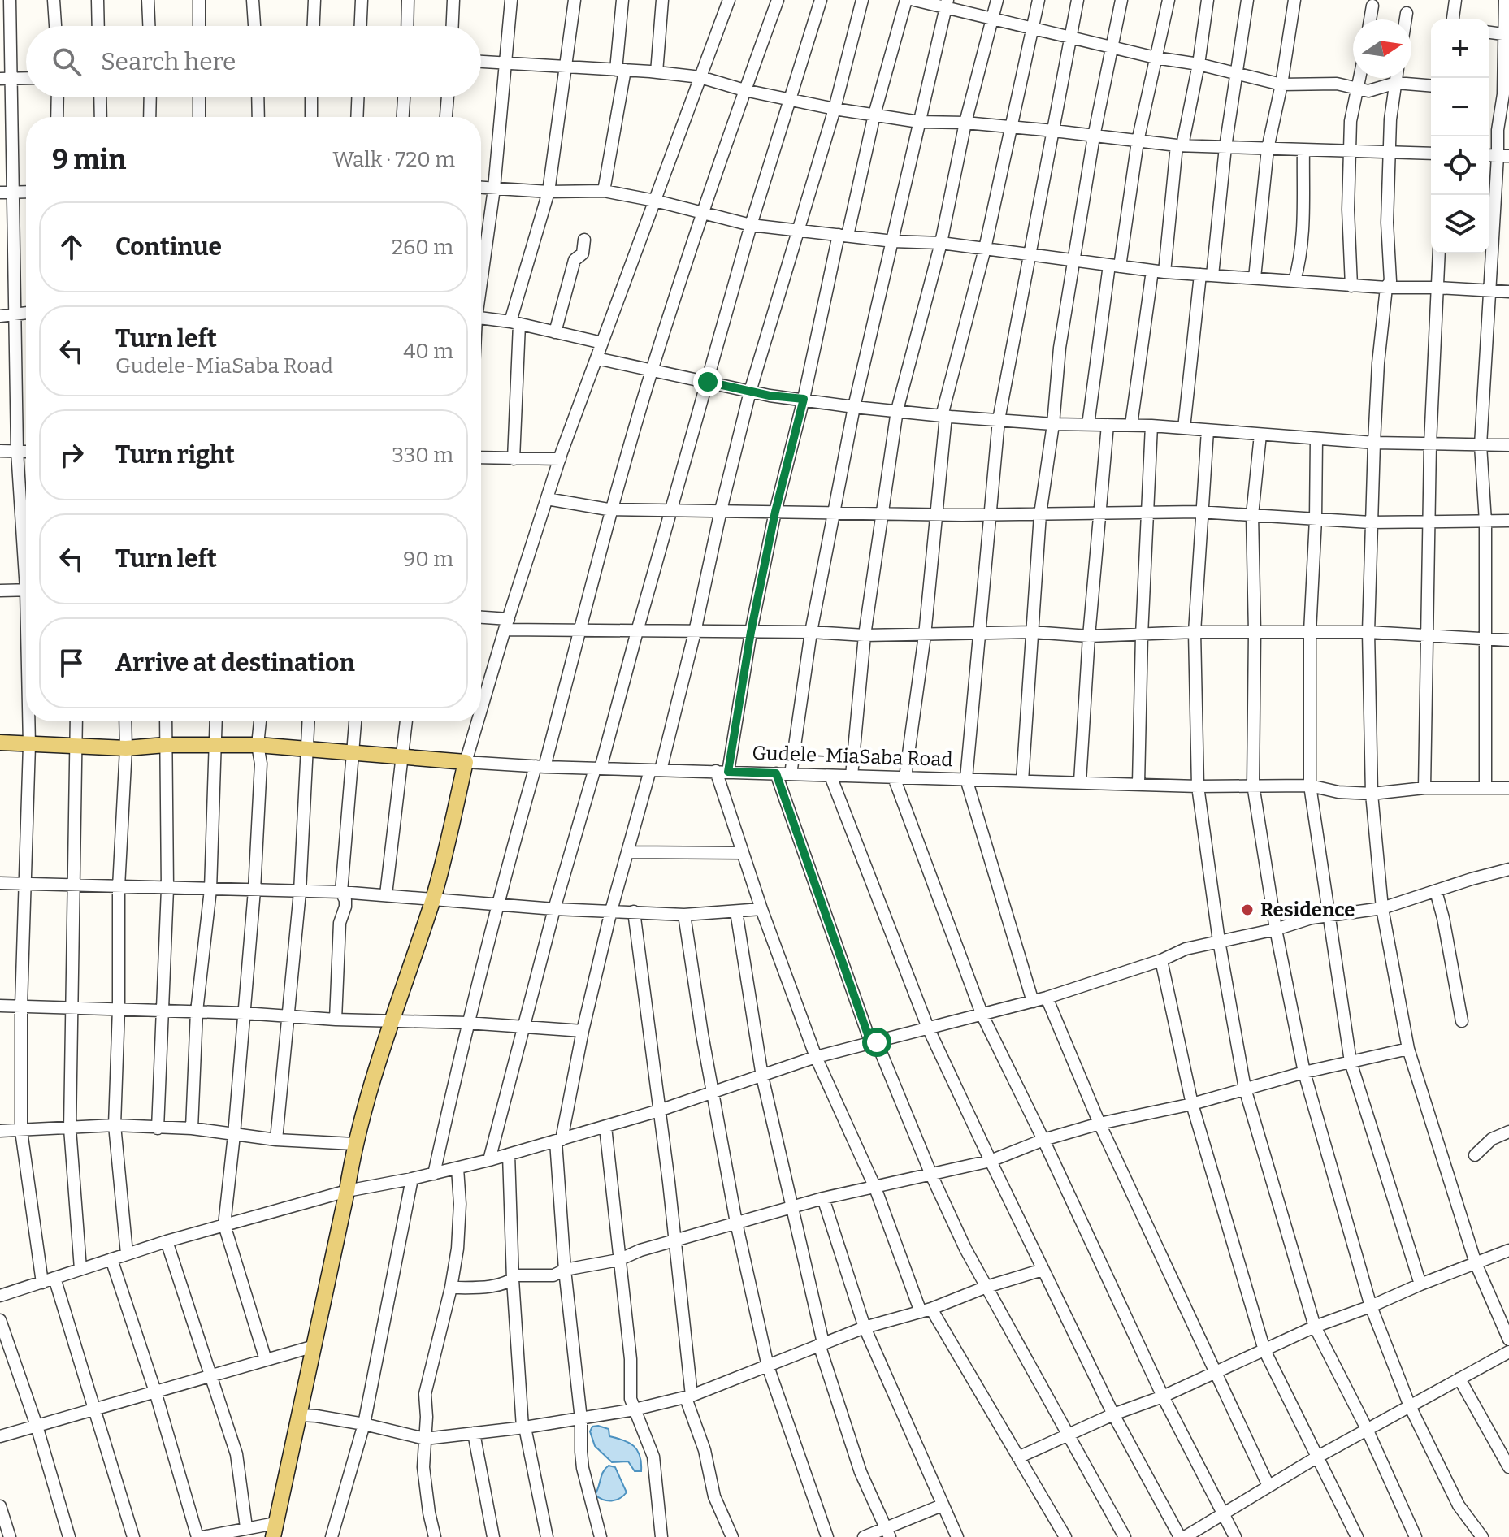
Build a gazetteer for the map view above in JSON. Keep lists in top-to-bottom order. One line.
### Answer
{"streets":{"main road":["Gudele-MiaSaba Road"]},"places":["Residence"],"north":"right","page":{"map_buttons":["+","−"],"search":"Search here","heading":["9 min","Walk · 720 m"],"list":[["Continue","260 m"],["Turn left","Gudele-MiaSaba Road","40 m"],["Turn right","330 m"],["Turn left","90 m"],"Arrive at destination"]}}
